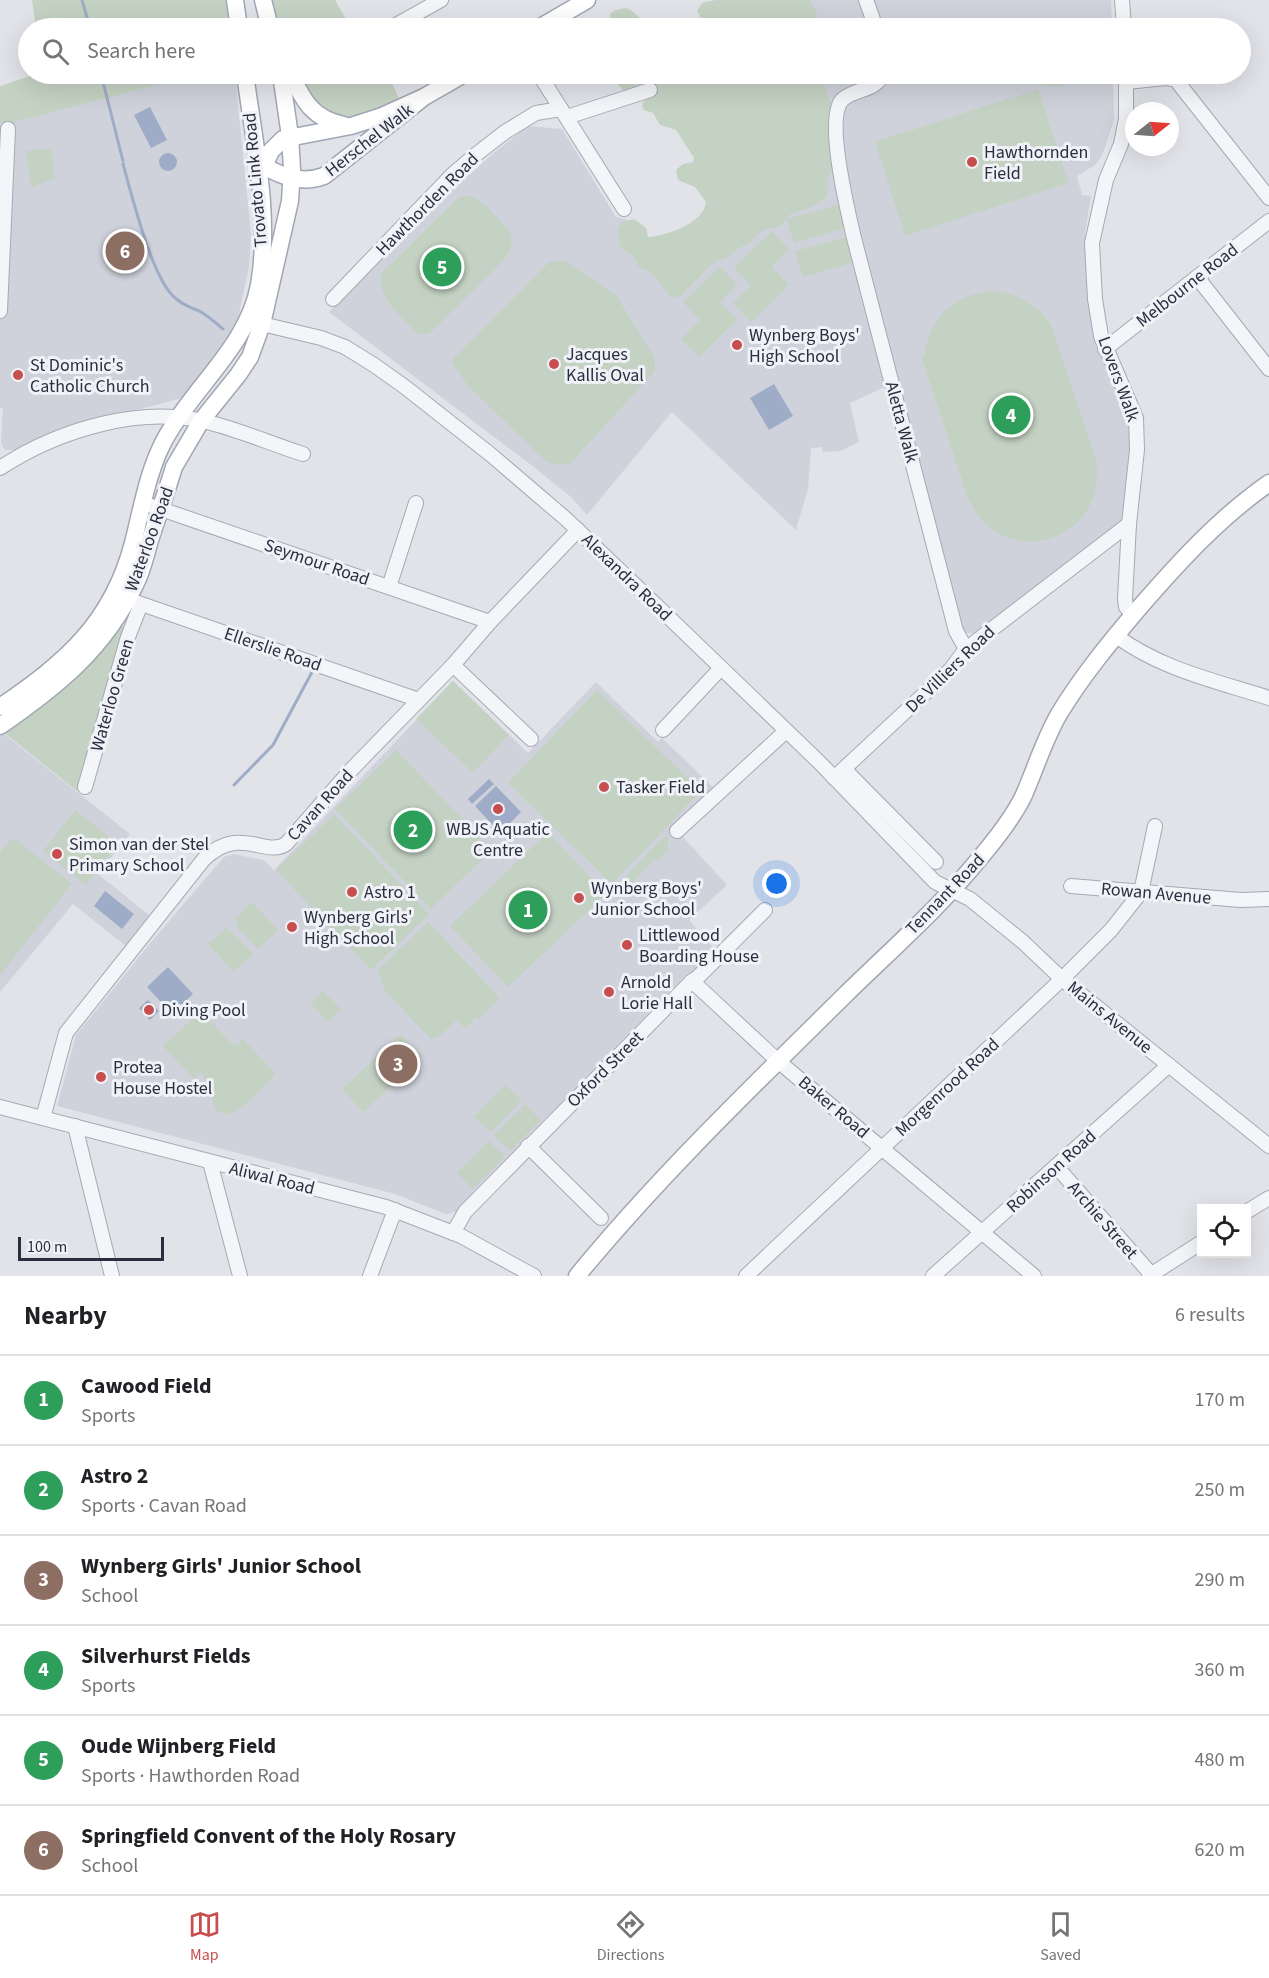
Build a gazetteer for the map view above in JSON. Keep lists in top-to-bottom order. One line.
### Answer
{"streets":{"main road":["Herschel Walk","Trovato Link Road","Waterloo Road","Tennant Road"],"street":["Hawthorden Road","Melbourne Road","Lovers Walk","Aletta Walk","Seymour Road","Alexandra Road","Ellerslie Road","De Villiers Road","Waterloo Green","Cavan Road","Rowan Avenue","Mains Avenue","Oxford Street","Morgenrood Road","Baker Road","Robinson Road","Aliwal Road","Archie Street"]},"crossings":[["Herschel Walk","Trovato Link Road"],["Trovato Link Road","Waterloo Road"],["Trovato Link Road","Alexandra Road"],["Melbourne Road","Lovers Walk"],["Lovers Walk","De Villiers Road"],["Lovers Walk","Tennant Road"],["Aletta Walk","De Villiers Road"],["Waterloo Road","Seymour Road"],["Waterloo Road","Alexandra Road"],["Waterloo Road","Ellerslie Road"],["Waterloo Road","Waterloo Green"],["Seymour Road","Cavan Road"],["Alexandra Road","De Villiers Road"],["Alexandra Road","Cavan Road"],["Alexandra Road","Tennant Road"],["Alexandra Road","Mains Avenue"],["Ellerslie Road","Waterloo Green"],["Ellerslie Road","Cavan Road"],["Cavan Road","Aliwal Road"],["Rowan Avenue","Morgenrood Road"],["Tennant Road","Mains Avenue"],["Tennant Road","Baker Road"],["Mains Avenue","Morgenrood Road"],["Mains Avenue","Robinson Road"],["Oxford Street","Baker Road"],["Oxford Street","Aliwal Road"],["Morgenrood Road","Baker Road"],["Baker Road","Robinson Road"],["Robinson Road","Archie Street"]],"places":["Hawthornden Field","Wynberg Boys' High School","Jacques Kallis Oval","St Dominic's Catholic Church","Tasker Field","WBJS Aquatic Centre","Simon van der Stel Primary School","Astro 1","Wynberg Boys' Junior School","Wynberg Girls' High School","Littlewood Boarding House","Arnold Lorie Hall","Diving Pool","Protea House Hostel"],"scale_bar":"100 m","north":"right","page":{"search":"Search here","pins":["6","5","4","2","1","3"],"scale":"100 m","heading":["Nearby","6 results"],"list":[{"mark":"1","name":"Cawood Field","note":"Sports","value":"170 m"},{"mark":"2","name":"Astro 2","note":"Sports · Cavan Road","value":"250 m"},{"mark":"3","name":"Wynberg Girls' Junior School","note":"School","value":"290 m"},{"mark":"4","name":"Silverhurst Fields","note":"Sports","value":"360 m"},{"mark":"5","name":"Oude Wijnberg Field","note":"Sports · Hawthorden Road","value":"480 m"},{"mark":"6","name":"Springfield Convent of the Holy Rosary","note":"School","value":"620 m"}],"nav":["Map","Directions","Saved"]}}
